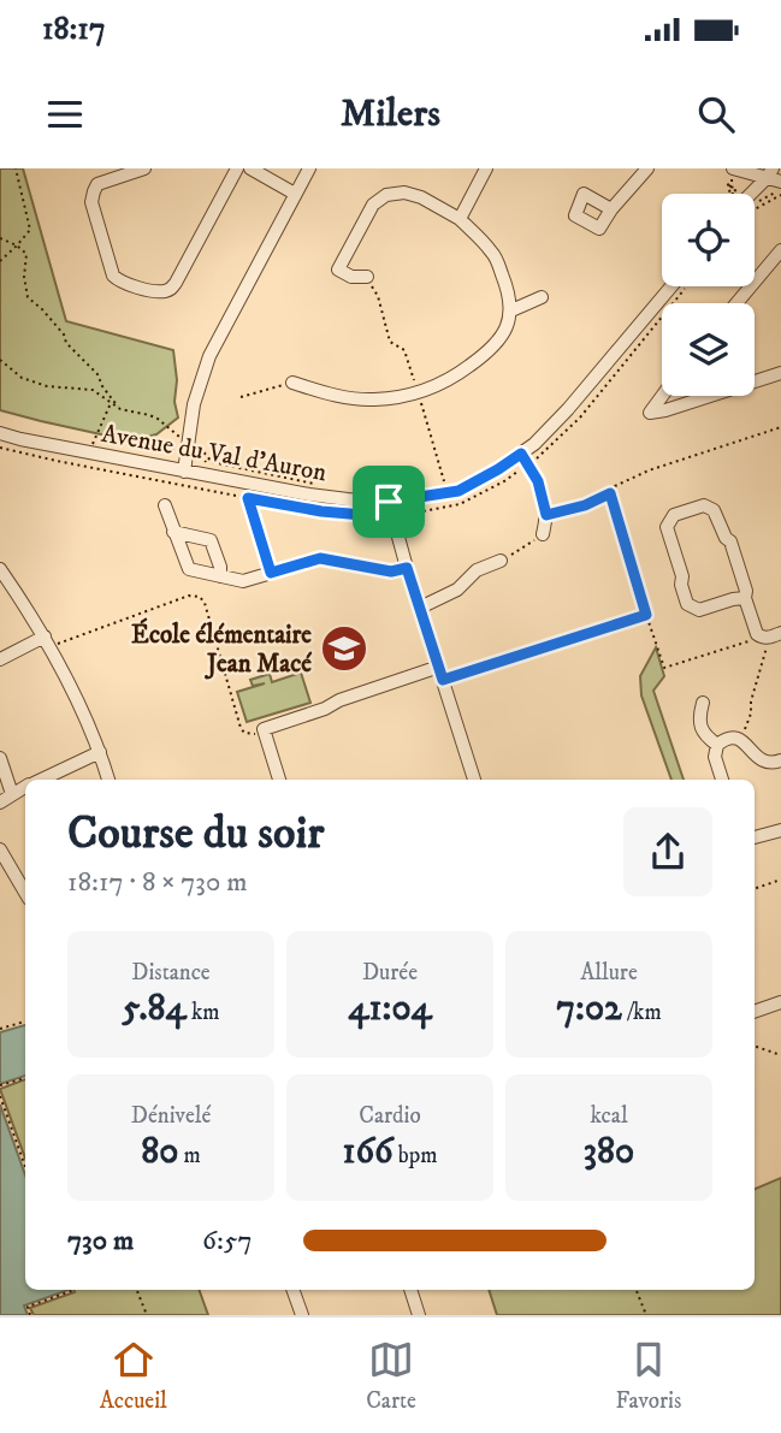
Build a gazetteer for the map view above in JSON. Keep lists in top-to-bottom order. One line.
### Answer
{"streets":{"street":["Avenue du Val d'Auron"]},"places":{"school or university":["École élémentaire Jean Macé"]},"page":{"status":"18:17","header":"Milers","heading":["Course du soir","18:17 · 8 × 730 m"],"stats":[["Distance","5.84 km"],["Durée","41:04"],["Allure","7:02 /km"],["Dénivelé","80 m"],["Cardio","166 bpm"],["kcal","380"]],"list":[{"name":"730 m","note":"6:57"}],"tabs":["Accueil","Carte","Favoris"]}}
